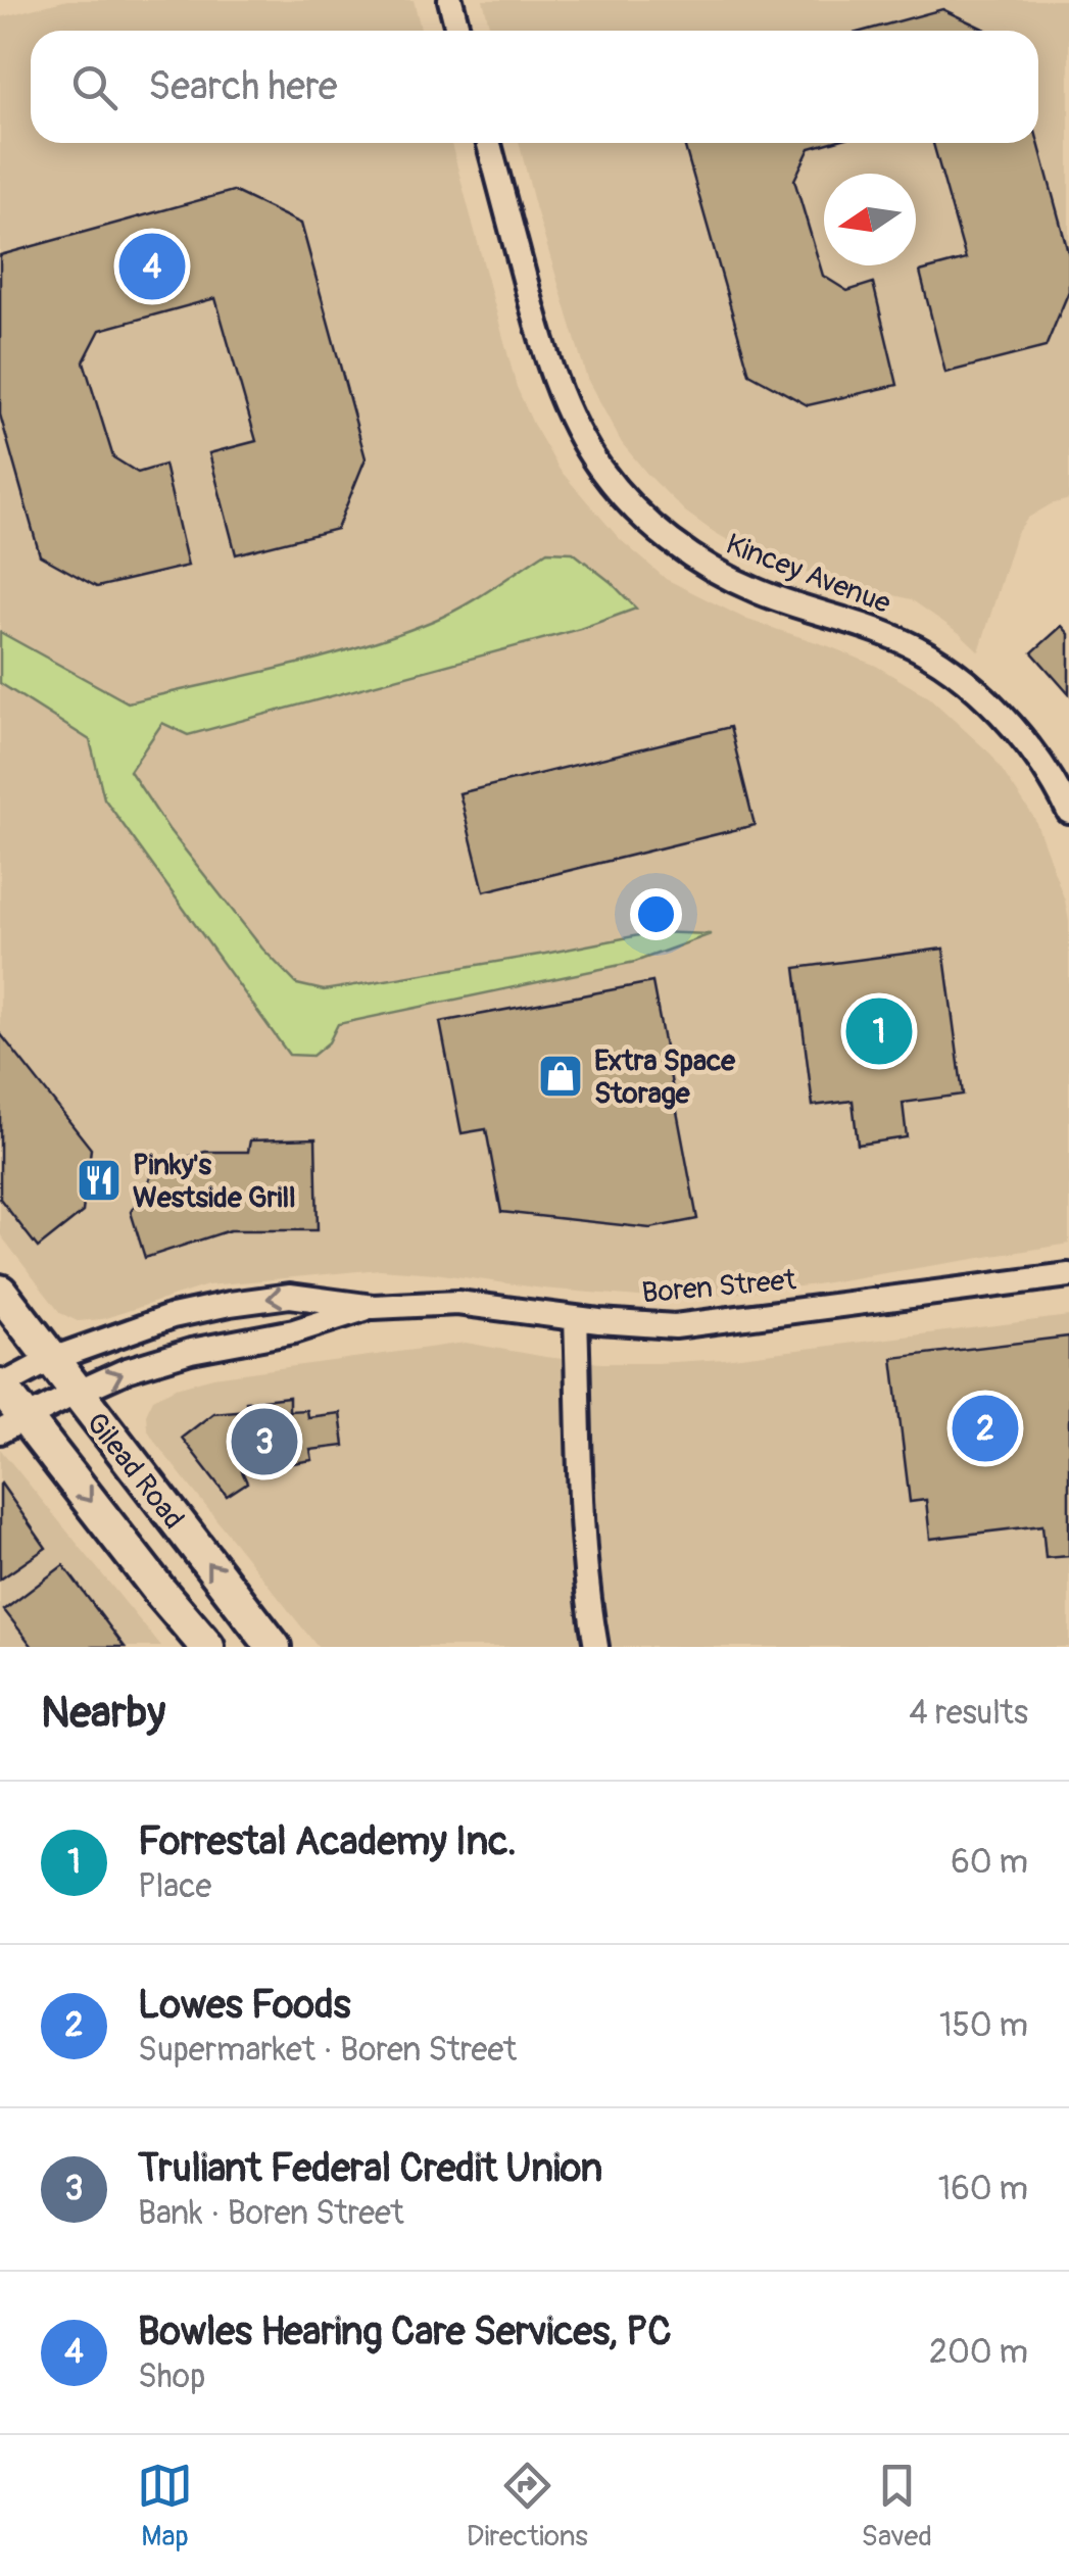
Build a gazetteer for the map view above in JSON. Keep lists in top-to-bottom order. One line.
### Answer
{"streets":{"main road":["Gilead Road"],"street":["Kincey Avenue","Boren Street"]},"crossings":[["Boren Street","Gilead Road"]],"places":{"shop":["Extra Space Storage"],"restaurant":["Pinky's Westside Grill"]},"north":"left","page":{"search":"Search here","pins":["4","1","2","3"],"heading":["Nearby","4 results"],"list":[{"mark":"1","name":"Forrestal Academy Inc.","note":"Place","value":"60 m"},{"mark":"2","name":"Lowes Foods","note":"Supermarket · Boren Street","value":"150 m"},{"mark":"3","name":"Truliant Federal Credit Union","note":"Bank · Boren Street","value":"160 m"},{"mark":"4","name":"Bowles Hearing Care Services, PC","note":"Shop","value":"200 m"}],"nav":["Map","Directions","Saved"]}}
